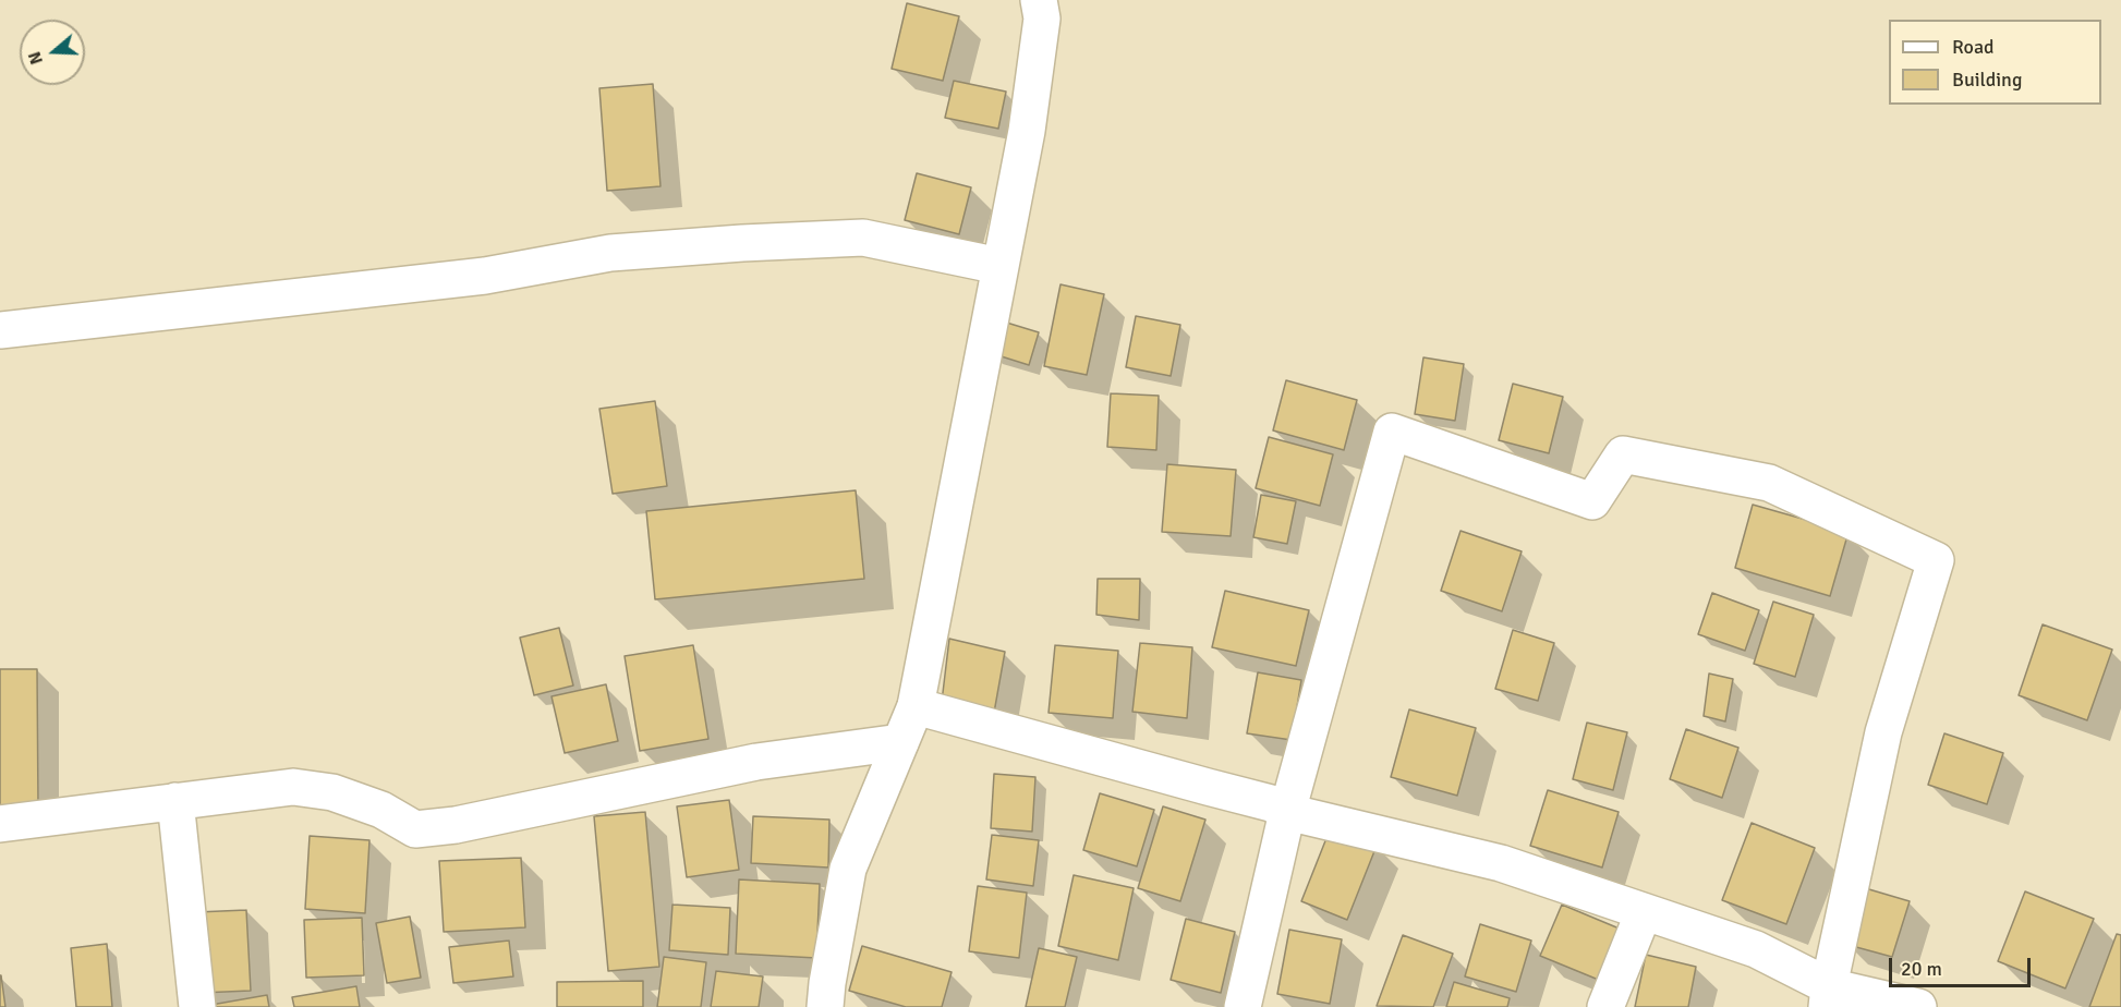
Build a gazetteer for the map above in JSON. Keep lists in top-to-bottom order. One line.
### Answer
{"legend":["Road","Building"],"scale_bar":"20 m","north":"left"}
